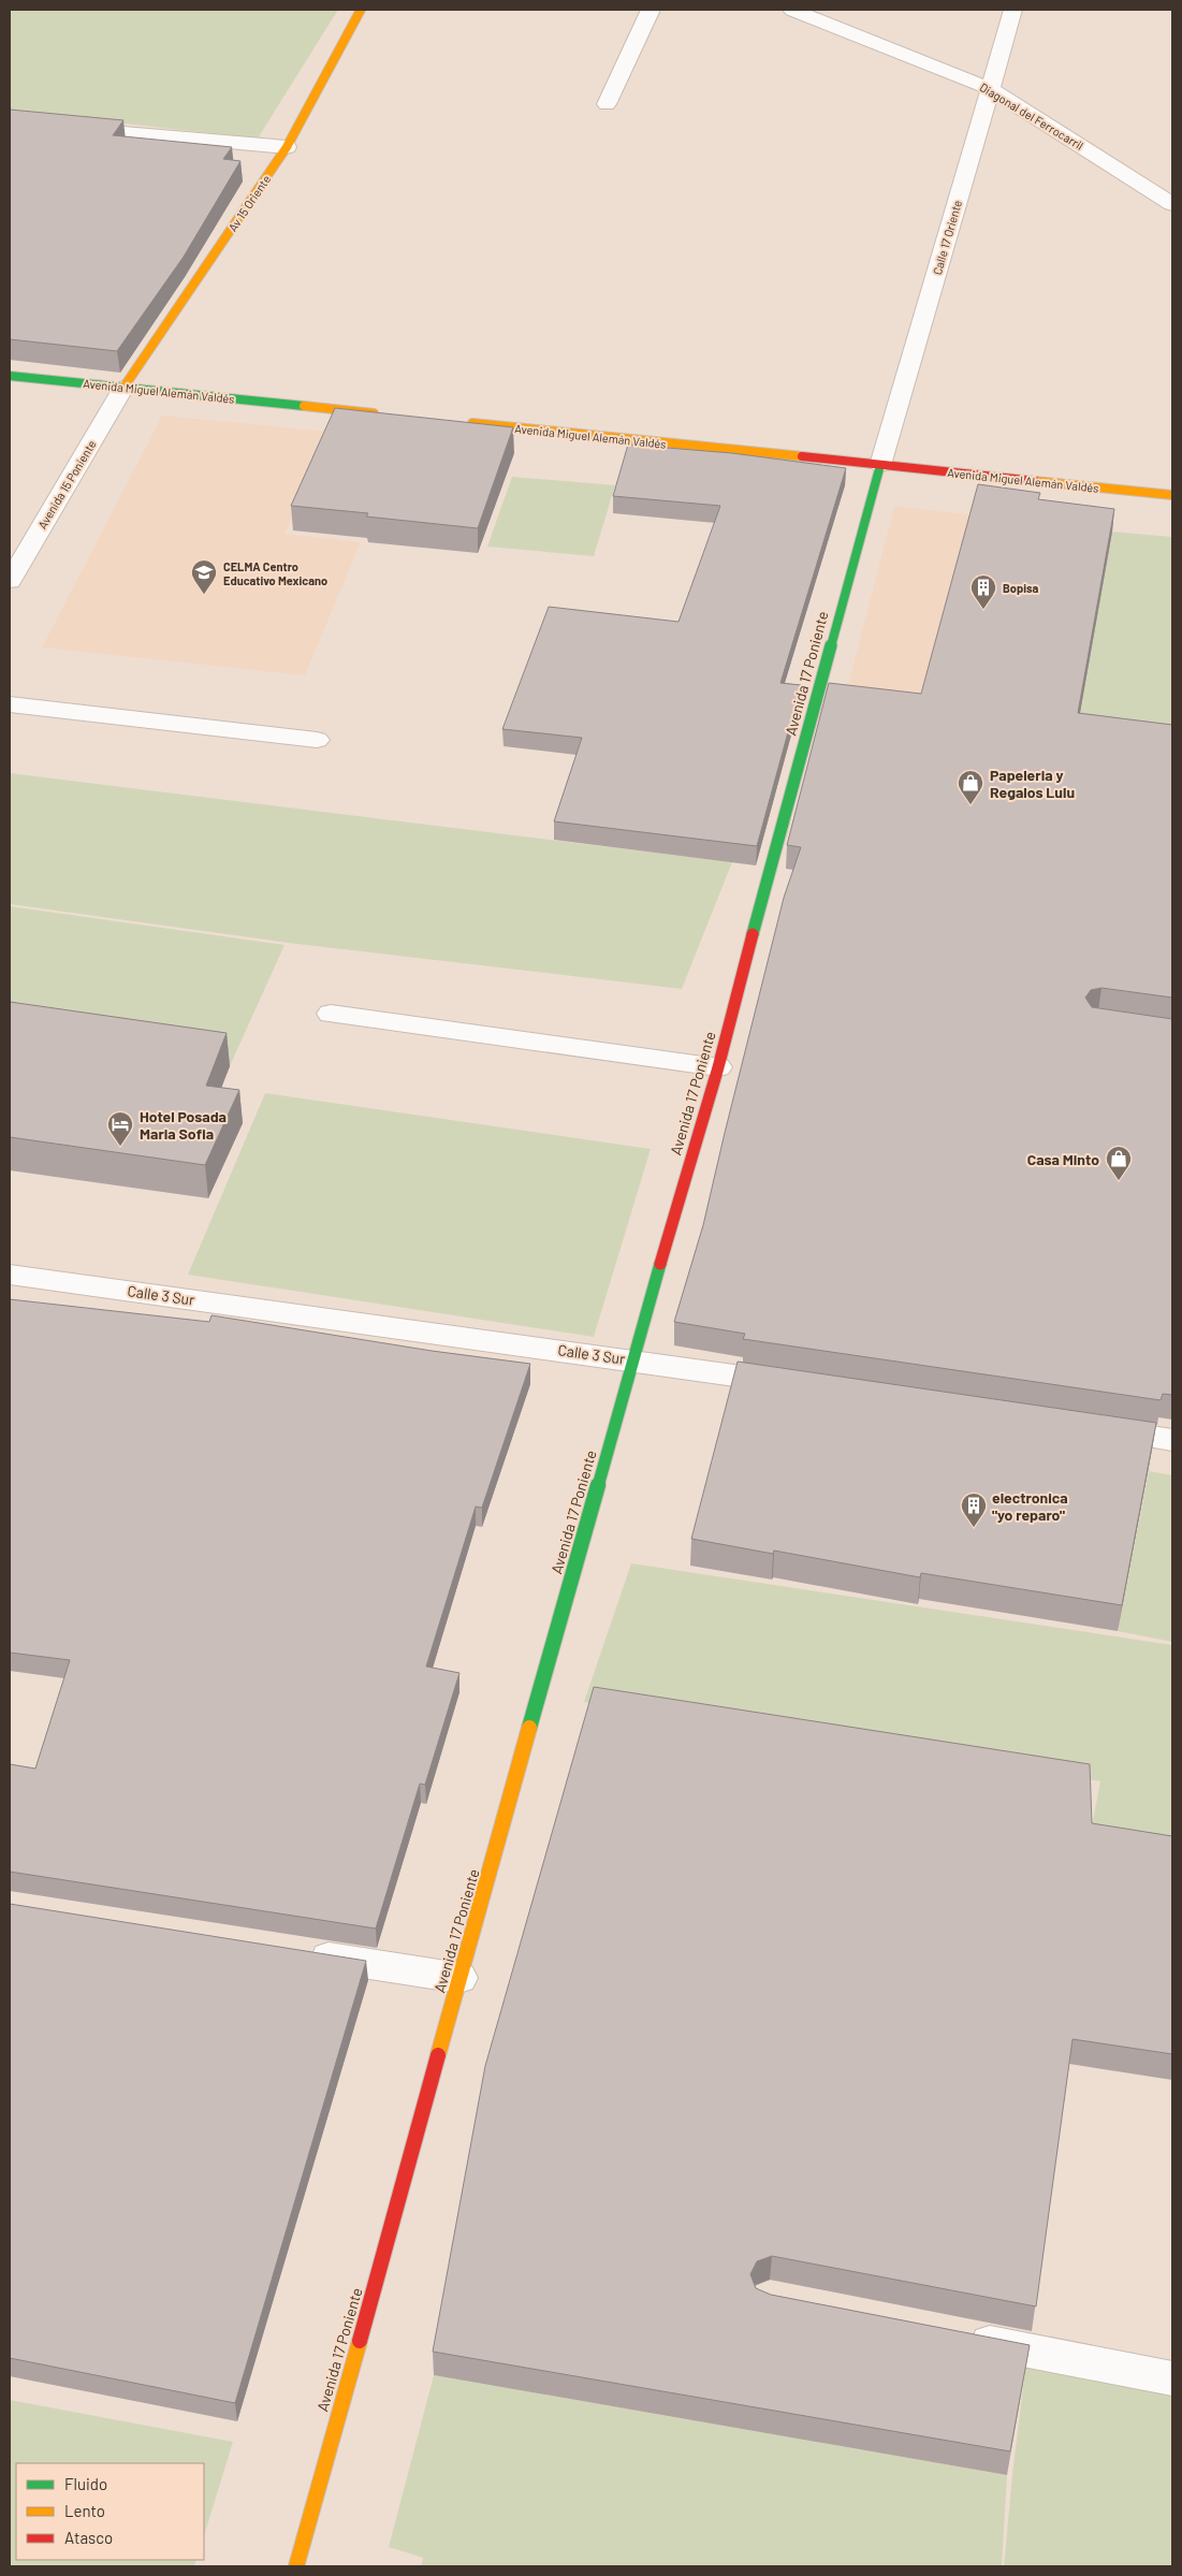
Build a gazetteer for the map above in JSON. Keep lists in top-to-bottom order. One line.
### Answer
{"streets":{"main road":["Av 15 Oriente","Avenida Miguel Alemán Valdés","Avenida 17 Poniente"],"street":["Diagonal del Ferrocarril","Calle 17 Oriente","Avenida 15 Poniente","Calle 3 Sur"]},"crossings":[["Diagonal del Ferrocarril","Calle 17 Oriente"],["Av 15 Oriente","Avenida Miguel Alemán Valdés"],["Av 15 Oriente","Avenida 15 Poniente"],["Calle 17 Oriente","Avenida Miguel Alemán Valdés"],["Calle 17 Oriente","Avenida 17 Poniente"],["Avenida Miguel Alemán Valdés","Avenida 15 Poniente"],["Avenida Miguel Alemán Valdés","Avenida 17 Poniente"],["Avenida 17 Poniente","Calle 3 Sur"]],"places":{"school or university":["CELMA Centro Educativo Mexicano"],"building":["Bopisa","electronica \"yo reparo\""],"shop":["Papeleria y Regalos Lulu","Casa Minto"],"hotel":["Hotel Posada Maria Sofia"]},"legend":["Fluido","Lento","Atasco"]}
